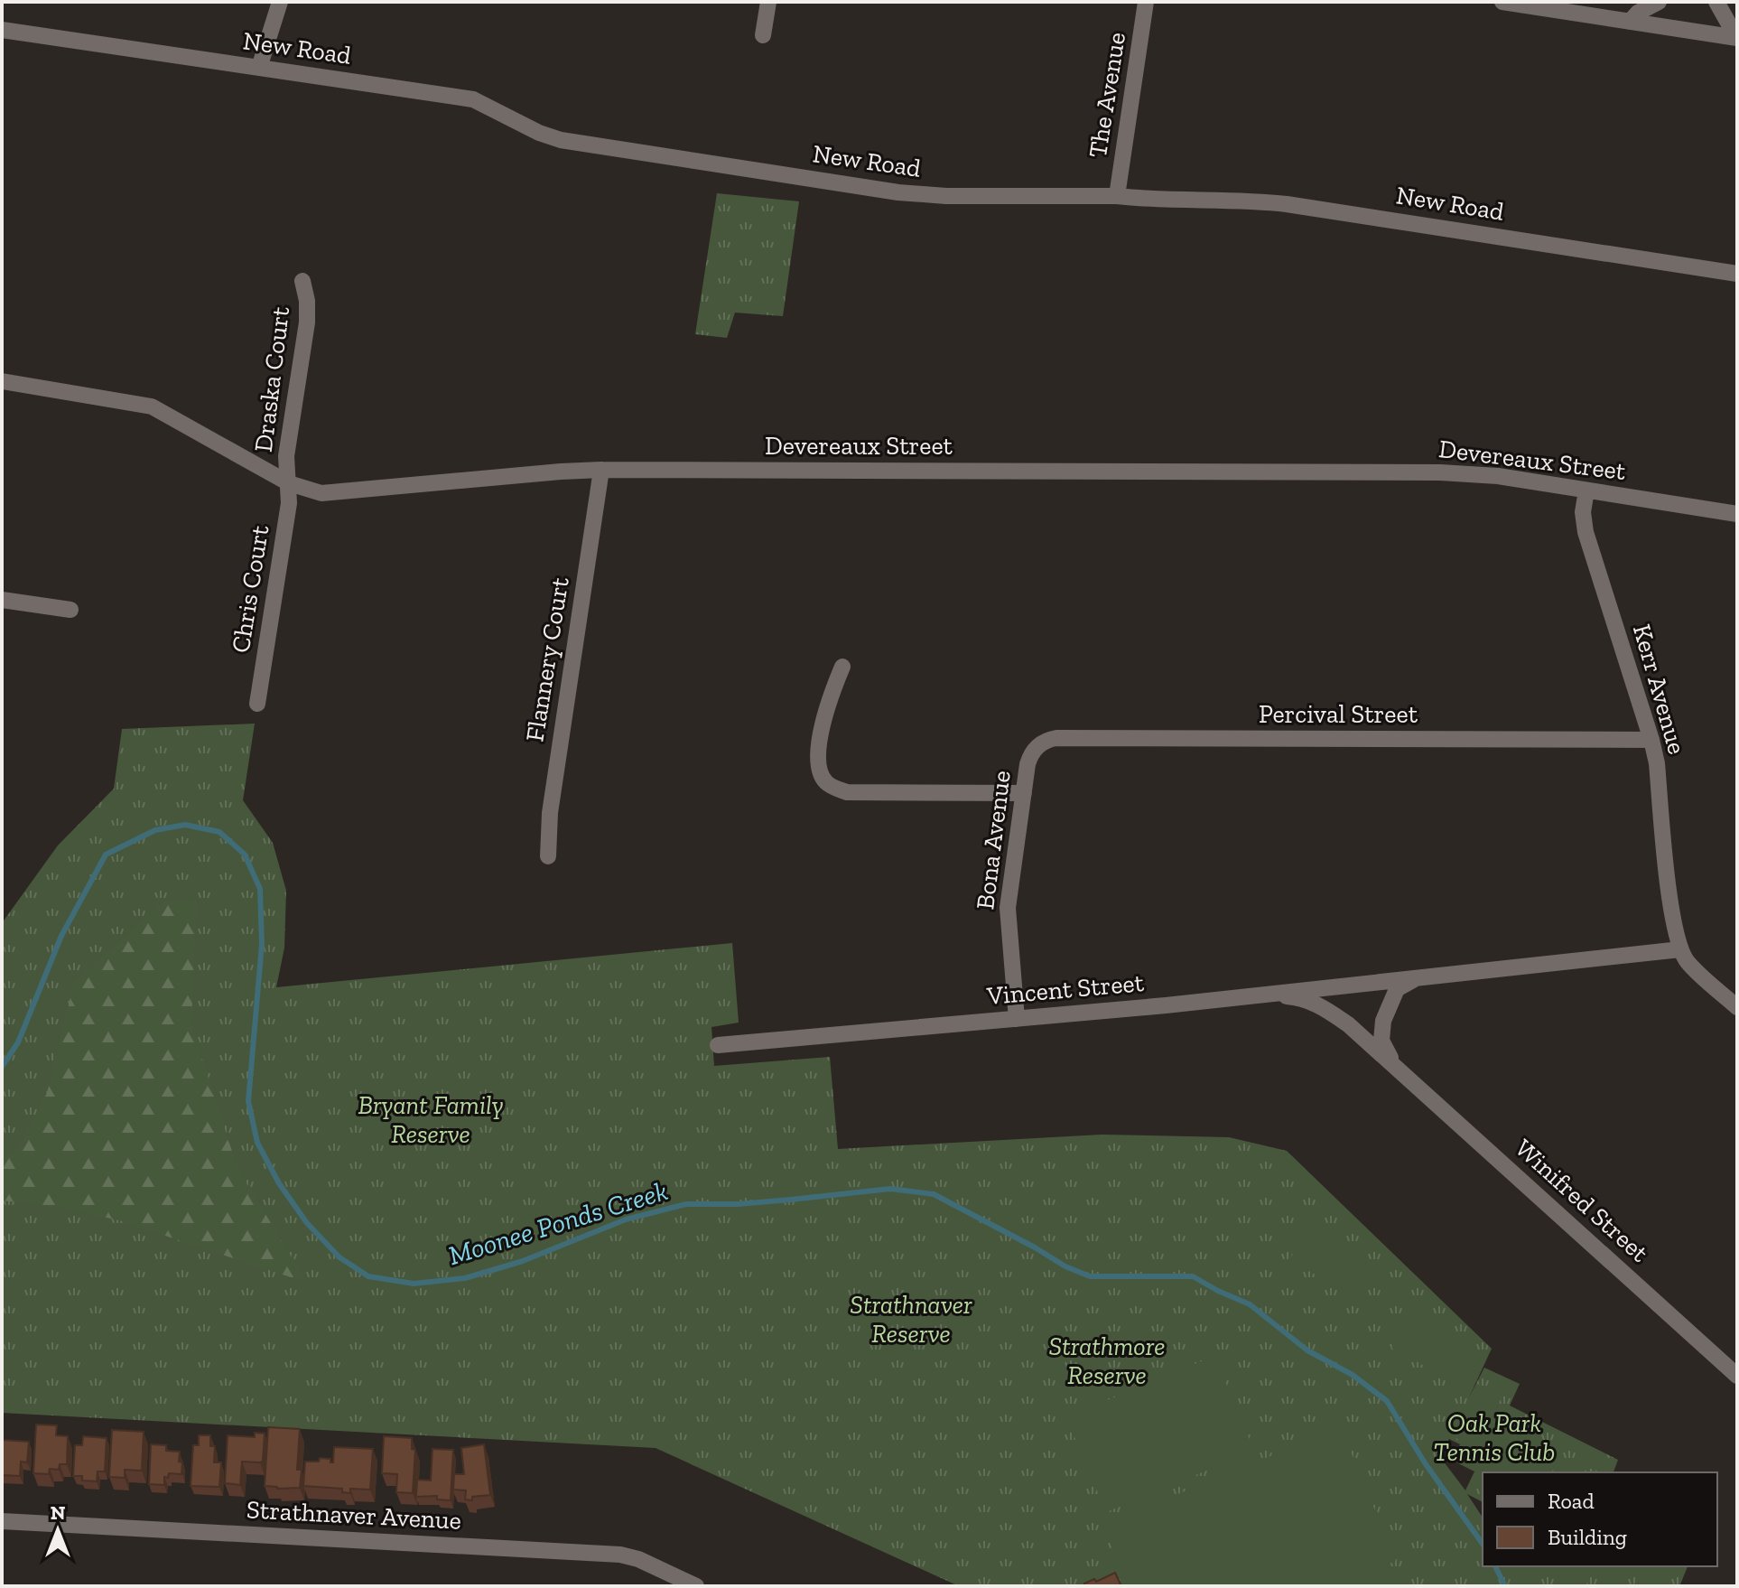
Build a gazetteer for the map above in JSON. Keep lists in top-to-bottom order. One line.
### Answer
{"streets":{"street":["New Road","The Avenue","Draska Court","Devereaux Street","Chris Court","Flannery Court","Kerr Avenue","Percival Street","Bona Avenue","Vincent Street","Winifred Street","Strathnaver Avenue"]},"crossings":[["New Road","The Avenue"],["Draska Court","Devereaux Street"],["Draska Court","Chris Court"],["Devereaux Street","Chris Court"],["Devereaux Street","Flannery Court"],["Devereaux Street","Kerr Avenue"],["Kerr Avenue","Percival Street"],["Kerr Avenue","Vincent Street"],["Percival Street","Bona Avenue"],["Bona Avenue","Vincent Street"],["Vincent Street","Winifred Street"]],"water":["Moonee Ponds Creek"],"parks":["Bryant Family Reserve","Strathnaver Reserve","Strathmore Reserve","Oak Park Tennis Club"],"legend":["Road","Building"],"north":"top"}
